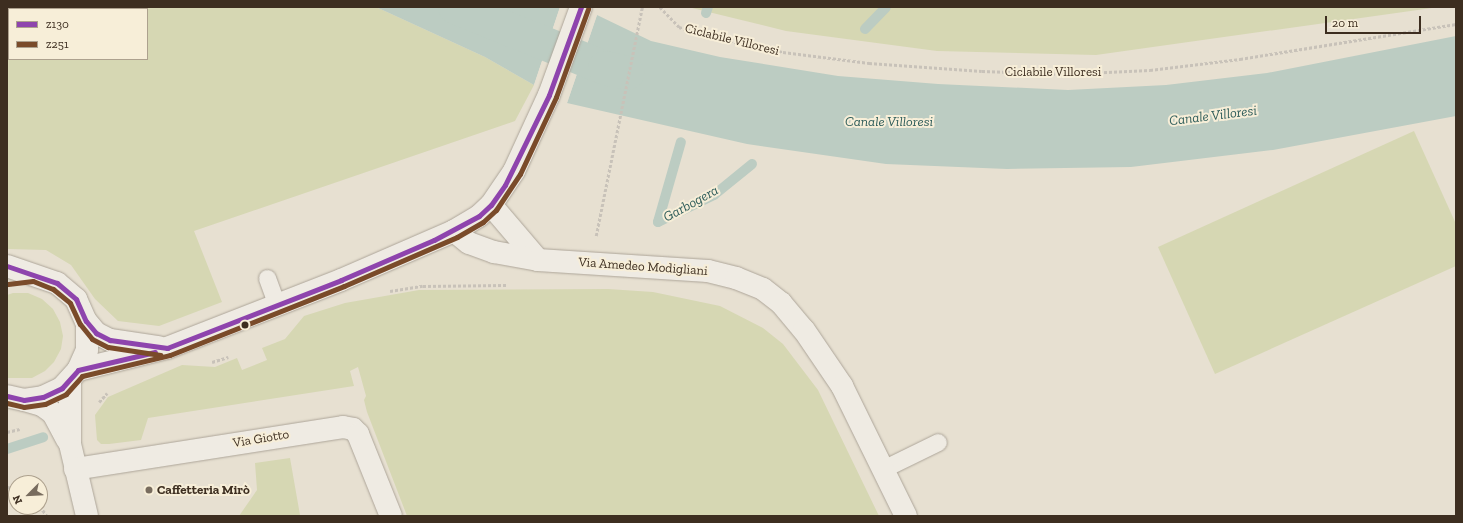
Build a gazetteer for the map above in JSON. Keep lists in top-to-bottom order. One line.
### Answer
{"streets":{"street":["Via Amedeo Modigliani","Via Giotto"],"path":["Ciclabile Villoresi"]},"water":["Canale Villoresi","Garbogera"],"places":["Caffetteria Mirò"],"lines":["transit line z130","transit line z251"],"legend":["z130","z251"],"scale_bar":"20 m","north":"bottom left"}
